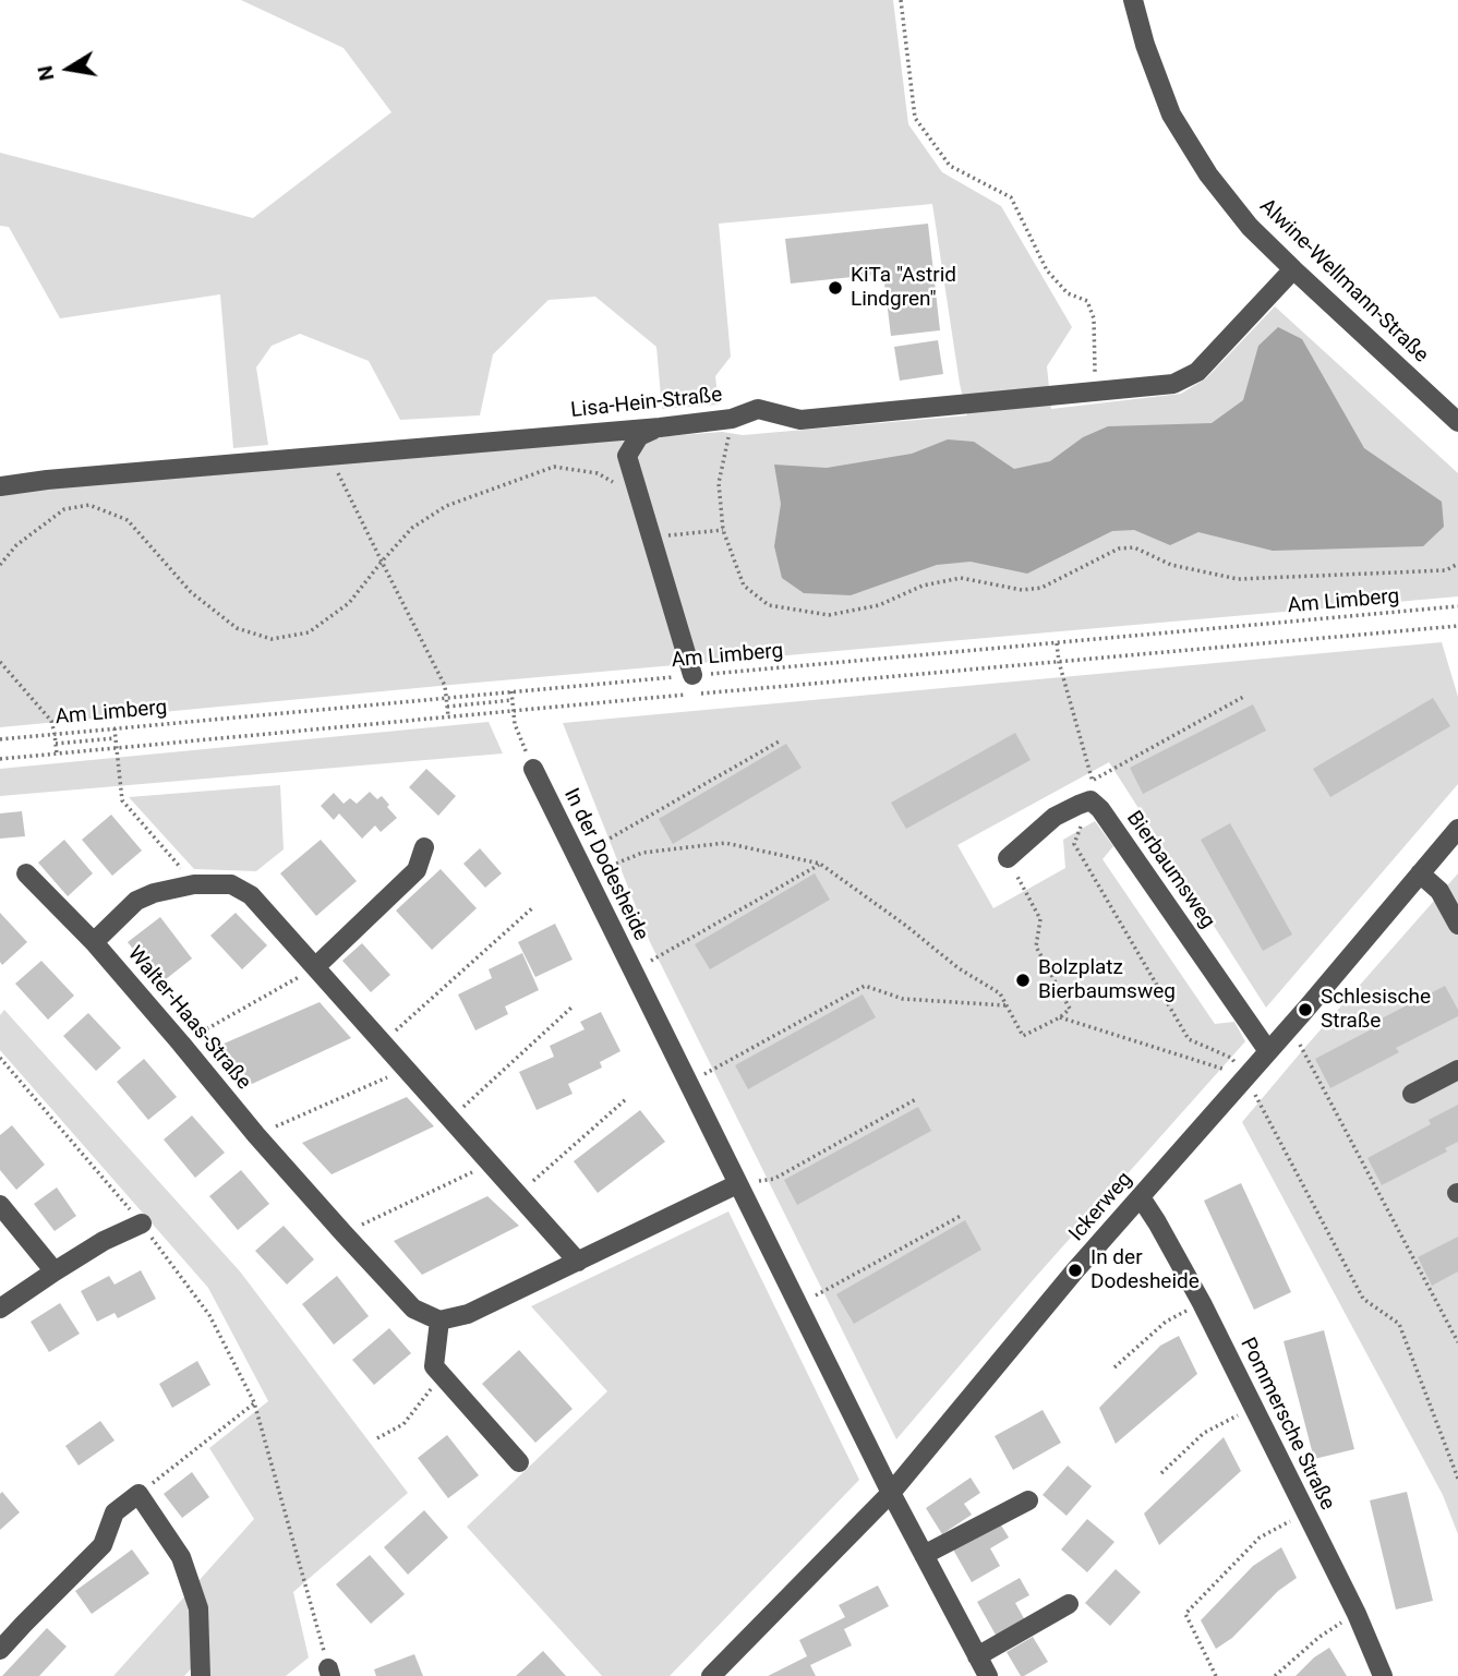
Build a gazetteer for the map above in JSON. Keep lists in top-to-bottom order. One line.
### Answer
{"streets":{"street":["Alwine-Wellmann-Straße","Lisa-Hein-Straße","In der Dodesheide","Bierbaumsweg","Walter-Haas-Straße","Ickerweg","Pommersche Straße"],"path":["Am Limberg"]},"crossings":[["Alwine-Wellmann-Straße","Lisa-Hein-Straße"],["In der Dodesheide","Ickerweg"],["Bierbaumsweg","Ickerweg"],["Ickerweg","Pommersche Straße"]],"places":["KiTa \"Astrid Lindgren\"","Bolzplatz Bierbaumsweg","Schlesische Straße","In der Dodesheide"],"north":"left"}
